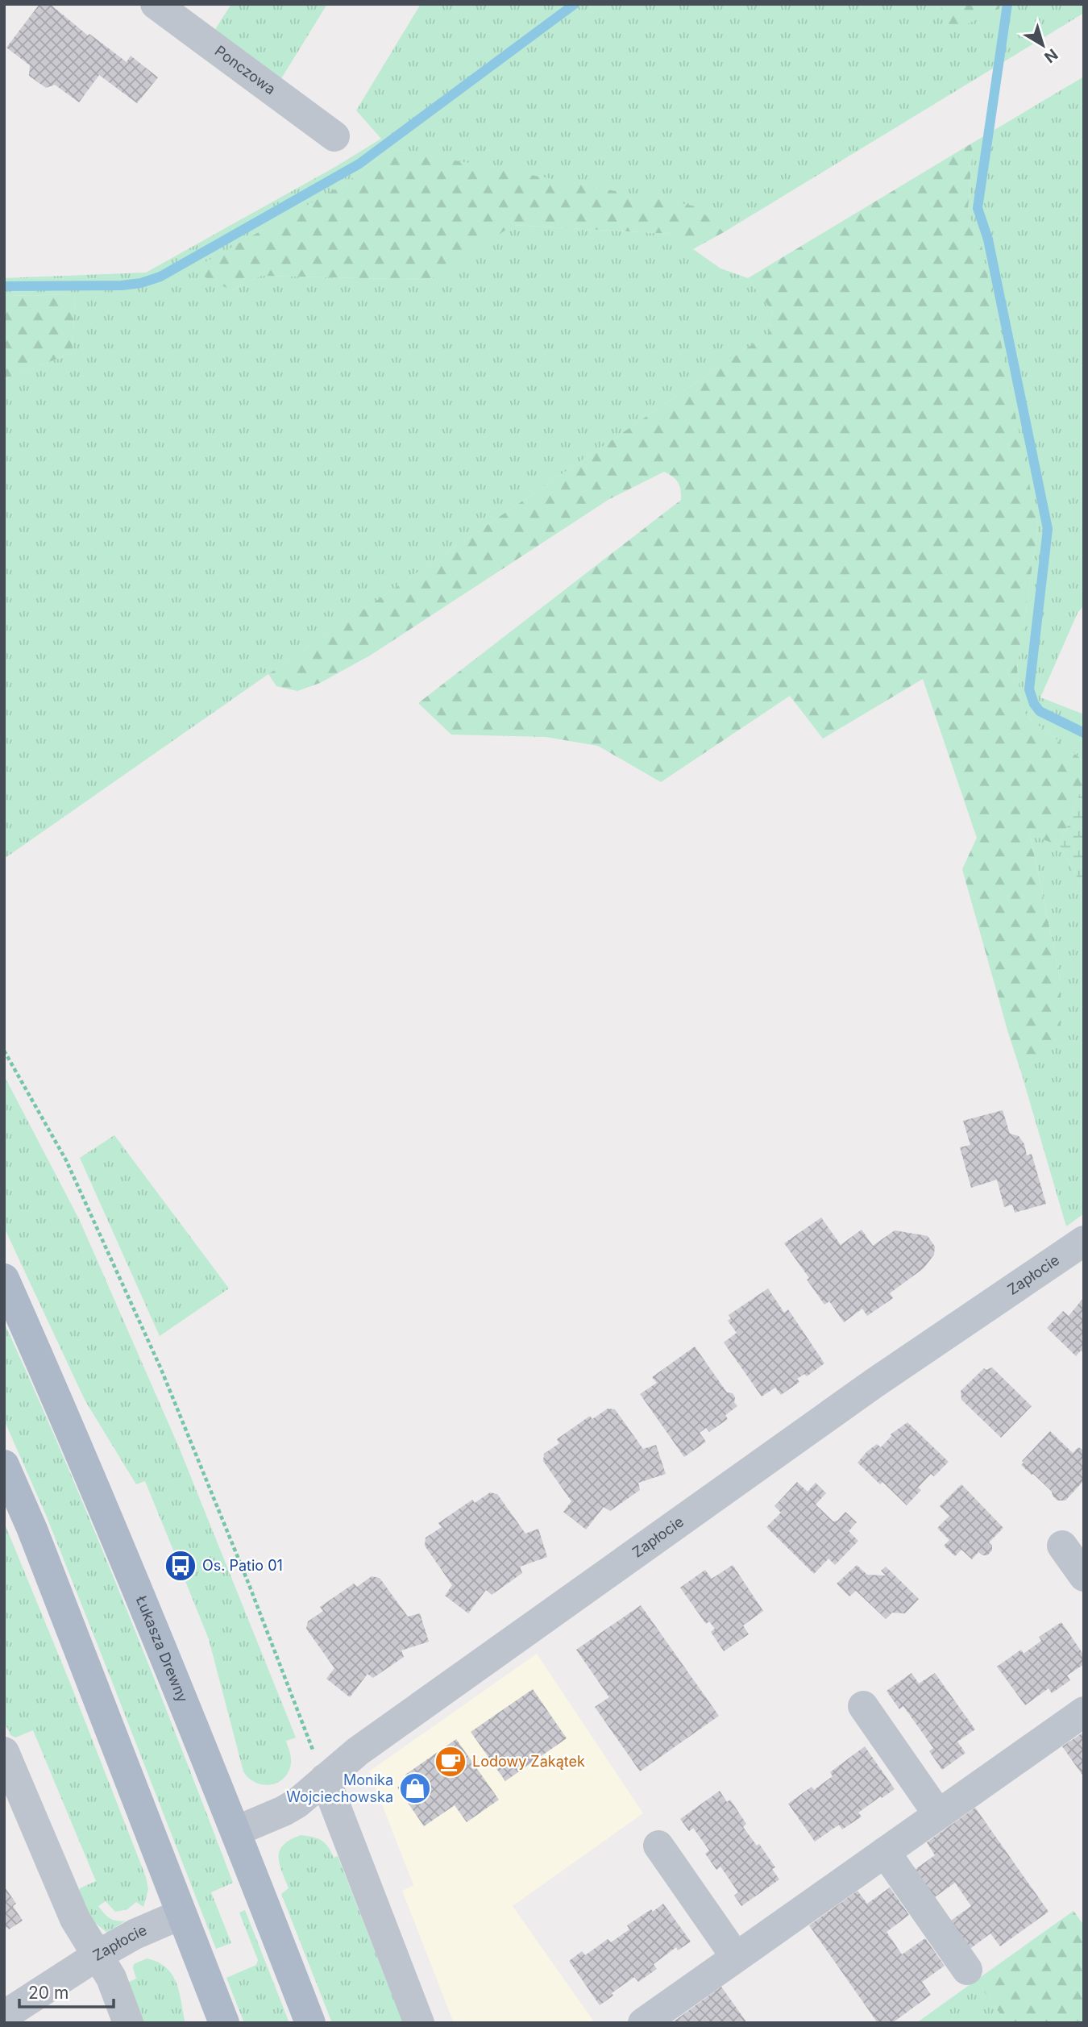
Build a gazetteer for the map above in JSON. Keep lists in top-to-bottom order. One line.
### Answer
{"streets":{"main road":["Łukasza Drewny"],"street":["Ponczowa","Zapłocie"]},"crossings":[["Zapłocie","Łukasza Drewny"]],"places":{"bus stop":["Os. Patio 01"],"cafe":["Lodowy Zakątek"],"shop":["Monika Wojciechowska"]},"scale_bar":"20 m","north":"bottom right"}
